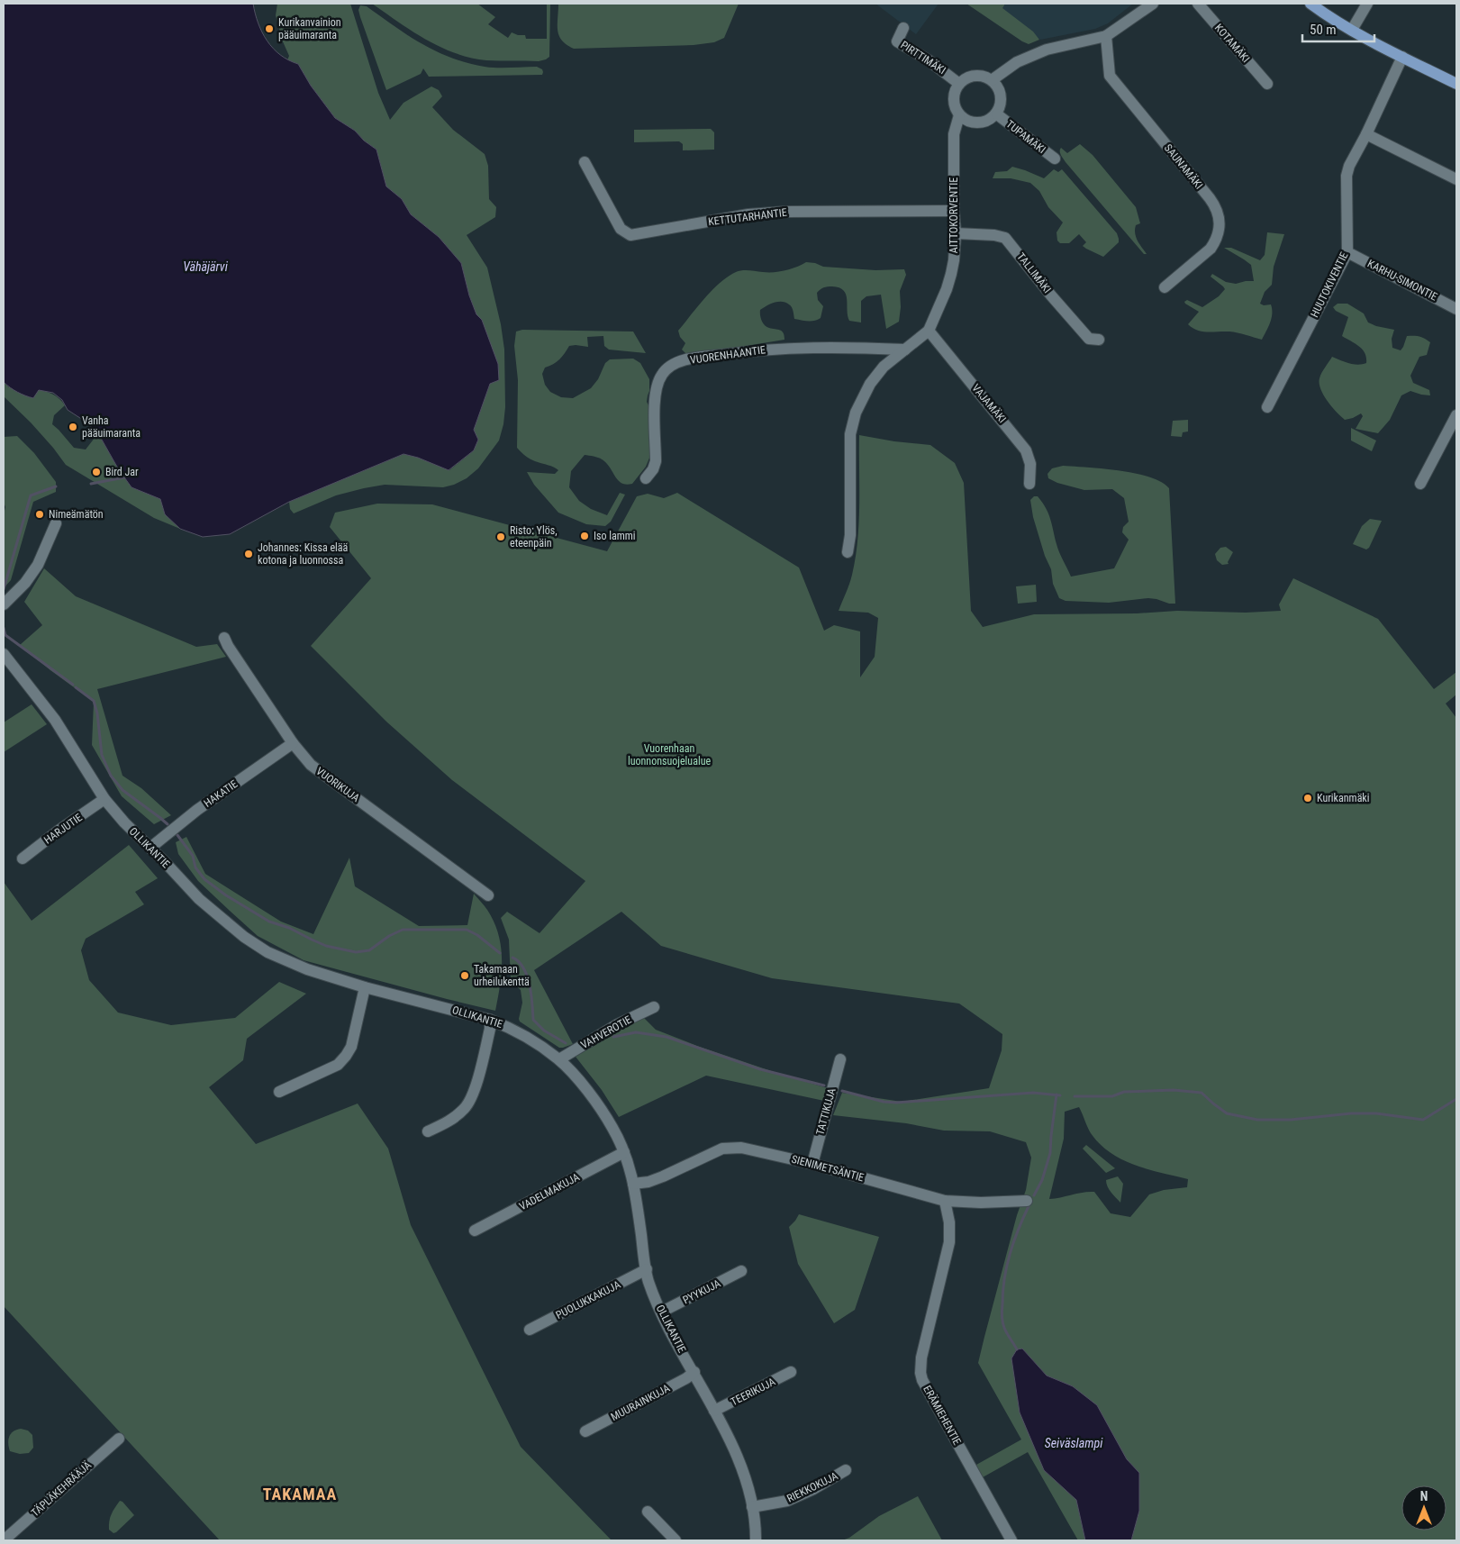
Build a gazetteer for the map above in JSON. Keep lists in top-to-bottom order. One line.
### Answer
{"streets":{"street":["KOTAMÄKI","PIRTTIMÄKI","TUPAMÄKI","SAUNAMÄKI","AITTOKORVENTIE","KETTUTARHANTIE","TALLIMÄKI","KARHU-SIMONTIE","HUUTOKIVENTIE","VUORENHAANTIE","VAJAMÄKI","VUORIKUJA","HAKATIE","HARJUTIE","OLLIKANTIE","VAHVEROTIE","TATTIKUJA","SIENIMETSÄNTIE","VADELMAKUJA","PYYKUJA","PUOLUKKAKUJA","TEERIKUJA","MUURAINKUJA","ERÄMIEHENTIE","RIEKKOKUJA","TÄPLÄKEHRÄÄJÄ"]},"crossings":[["PIRTTIMÄKI","TUPAMÄKI"],["PIRTTIMÄKI","AITTOKORVENTIE"],["TUPAMÄKI","AITTOKORVENTIE"],["AITTOKORVENTIE","KETTUTARHANTIE"],["AITTOKORVENTIE","TALLIMÄKI"],["AITTOKORVENTIE","VUORENHAANTIE"],["AITTOKORVENTIE","VAJAMÄKI"],["KARHU-SIMONTIE","HUUTOKIVENTIE"],["VUORIKUJA","HAKATIE"],["HAKATIE","OLLIKANTIE"],["HARJUTIE","OLLIKANTIE"],["OLLIKANTIE","VAHVEROTIE"],["OLLIKANTIE","SIENIMETSÄNTIE"],["OLLIKANTIE","VADELMAKUJA"],["OLLIKANTIE","PYYKUJA"],["OLLIKANTIE","PUOLUKKAKUJA"],["OLLIKANTIE","TEERIKUJA"],["OLLIKANTIE","MUURAINKUJA"],["OLLIKANTIE","RIEKKOKUJA"],["TATTIKUJA","SIENIMETSÄNTIE"],["SIENIMETSÄNTIE","ERÄMIEHENTIE"]],"districts":["TAKAMAA"],"water":["Vähäjärvi","Seiväslampi"],"parks":["Vuorenhaan luonnonsuojelualue"],"places":["Kurikanvainion pääuimaranta","Vanha pääuimaranta","Bird Jar","Nimeämätön","Iso lammi","Risto: Ylös, eteenpäin","Johannes: Kissa elää kotona ja luonnossa","Kurikanmäki","Takamaan urheilukenttä"],"scale_bar":"50 m","north":"top"}
